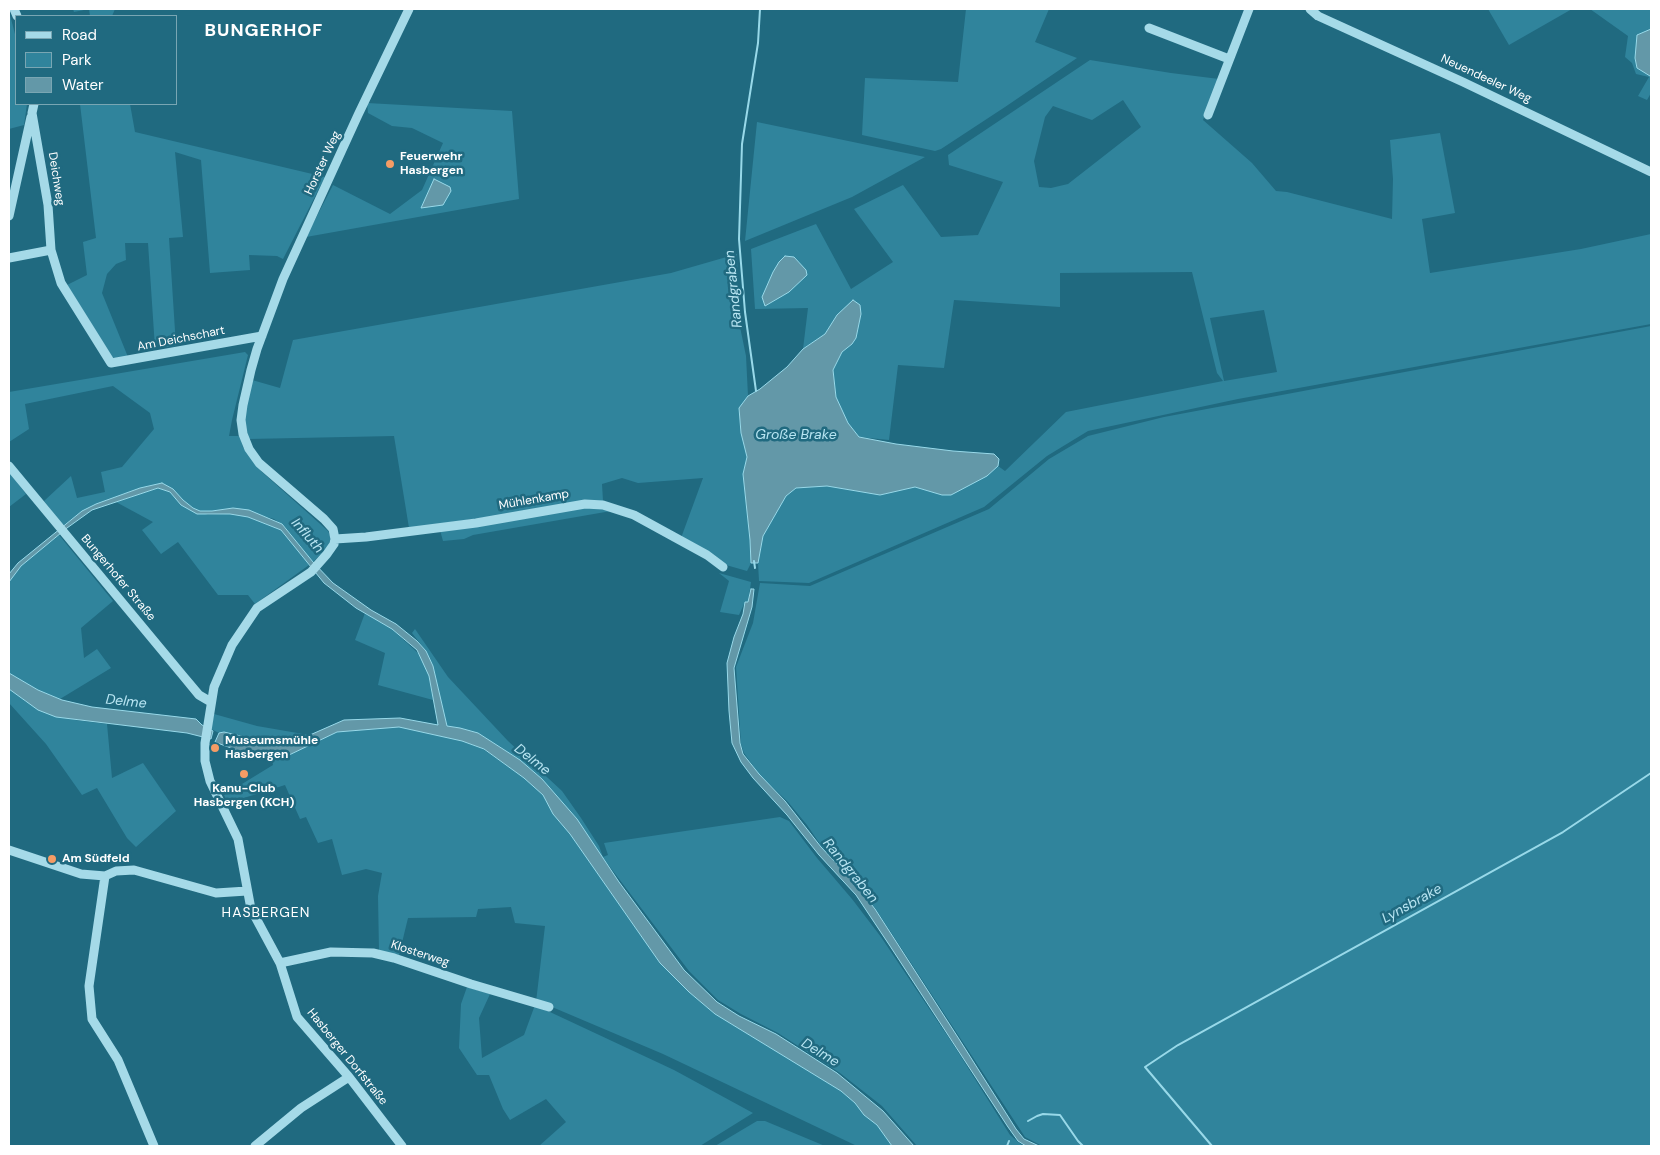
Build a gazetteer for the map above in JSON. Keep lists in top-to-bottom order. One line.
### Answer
{"streets":{"street":["Neuendeeler Weg","Horster Weg","Deichweg","Am Deichschart","Mühlenkamp","Bungerhofer Straße","Klosterweg","Hasberger Dorfstraße"]},"crossings":[["Horster Weg","Am Deichschart"],["Deichweg","Am Deichschart"],["Bungerhofer Straße","Hasberger Dorfstraße"],["Klosterweg","Hasberger Dorfstraße"]],"districts":["BUNGERHOF","HASBERGEN"],"water":["Randgraben","Große Brake","Influth","Delme","Lynsbrake"],"places":["Feuerwehr Hasbergen","Museumsmühle Hasbergen","Kanu-Club Hasbergen (KCH)","Am Südfeld"],"legend":["Road","Park","Water"]}
